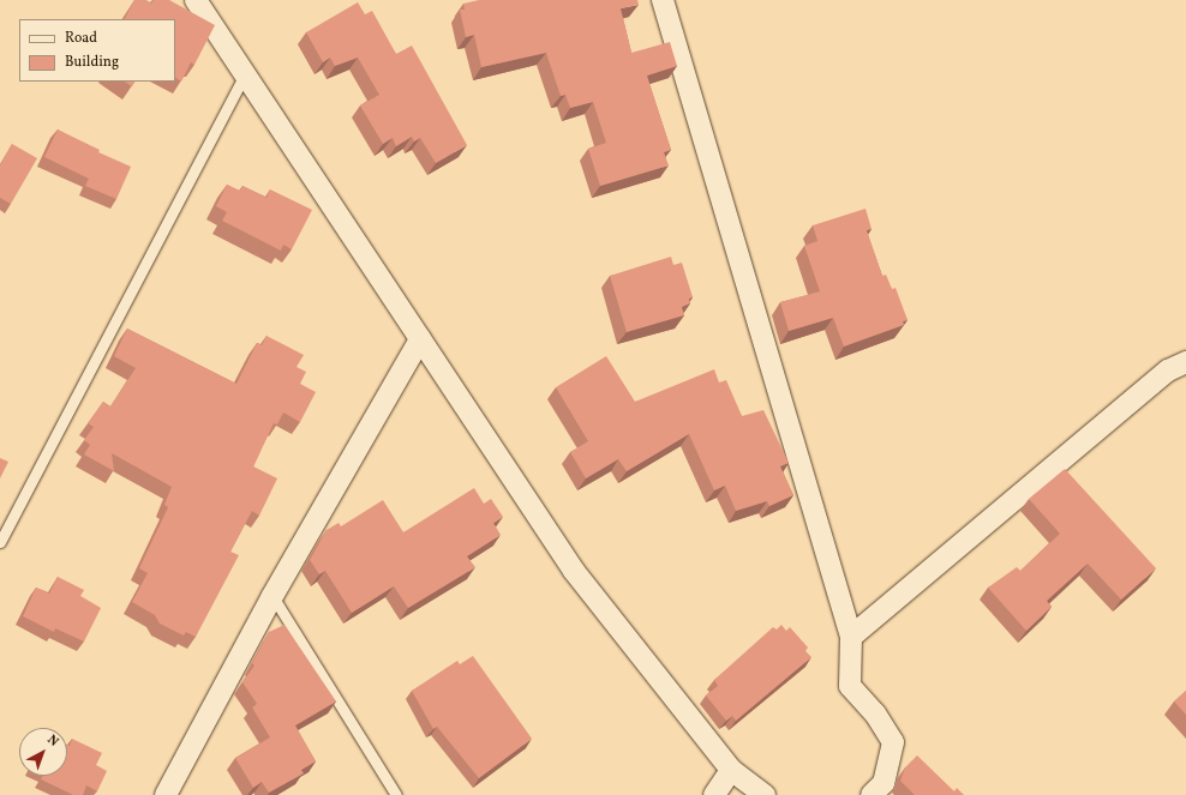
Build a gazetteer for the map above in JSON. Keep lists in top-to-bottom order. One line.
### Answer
{"legend":["Road","Building"],"north":"top right"}
